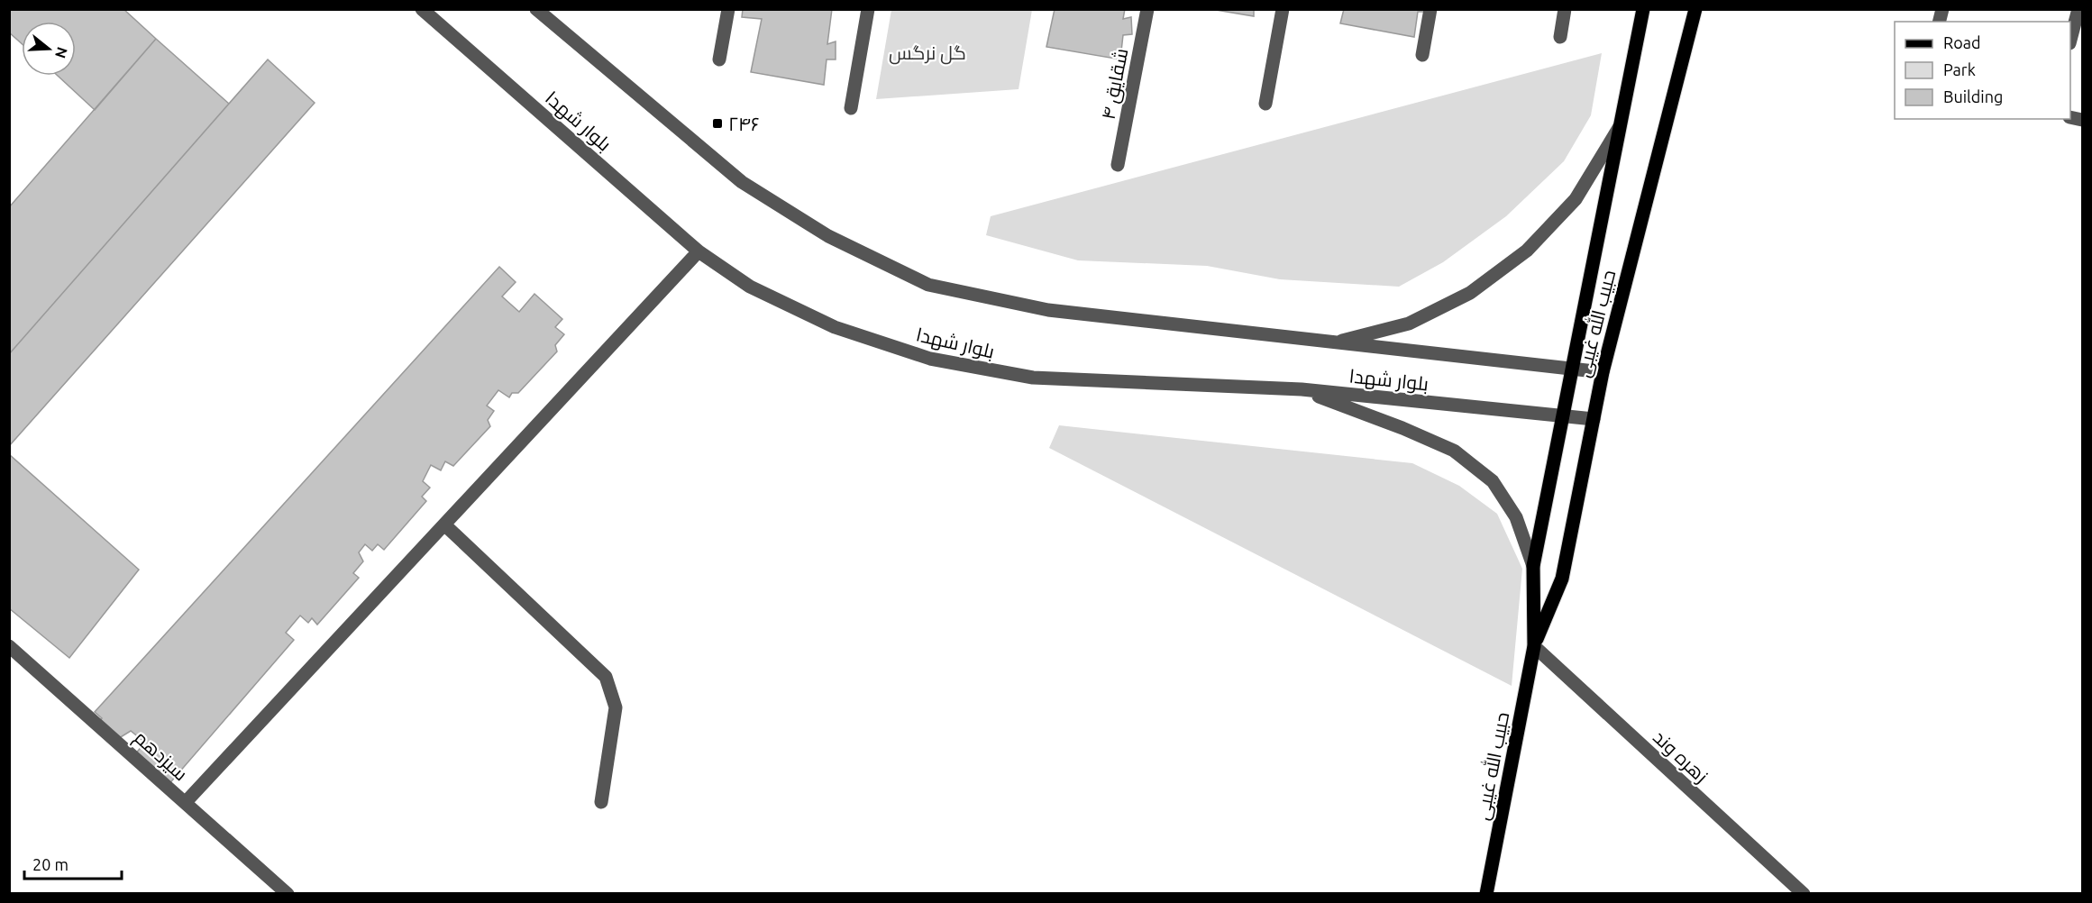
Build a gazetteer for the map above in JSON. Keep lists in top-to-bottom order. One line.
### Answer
{"streets":{"main road":["حبیب الله غیبی"],"street":["شقایق ۴","بلوار شهدا","سیزدهم","زهره وند"]},"crossings":[["بلوار شهدا","حبیب الله غیبی"],["حبیب الله غیبی","زهره وند"]],"parks":["گل نرگس"],"places":{"transit":["۲۴۶"]},"legend":["Road","Park","Building"],"scale_bar":"20 m","north":"right"}
